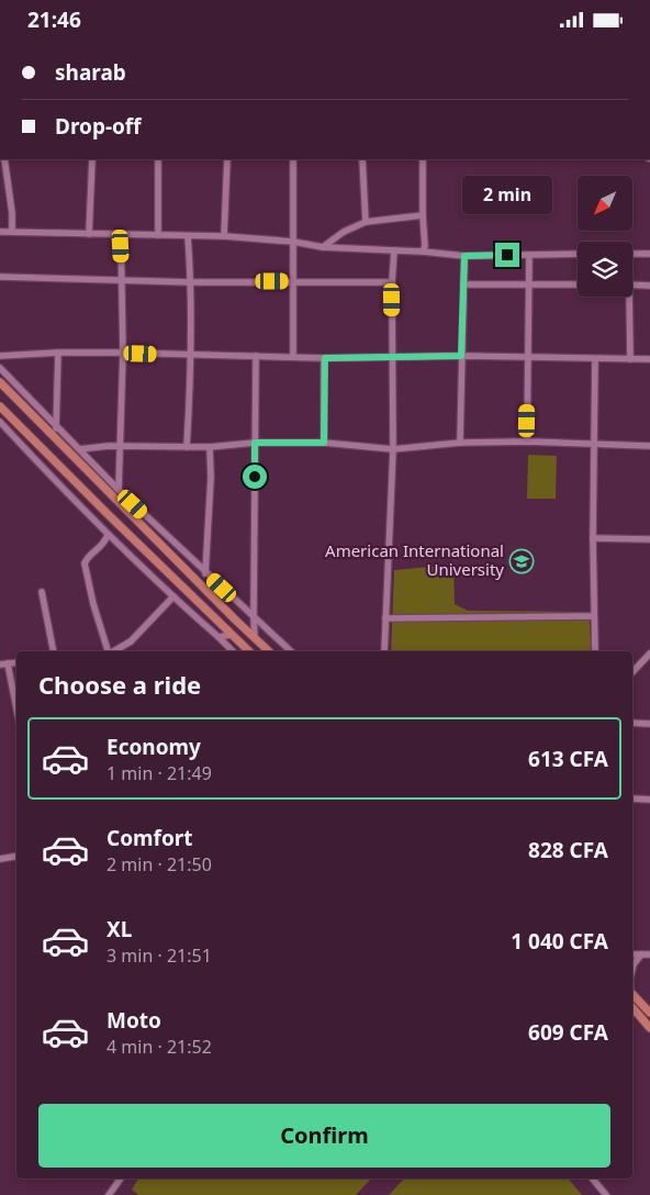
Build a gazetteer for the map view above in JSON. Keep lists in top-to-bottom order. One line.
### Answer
{"places":{"school or university":["American International University"]},"north":"bottom left","page":{"status":"21:46","banner":["sharab","Drop-off"],"bubble":"2 min","heading":"Choose a ride","list":[{"name":"Economy","note":"1 min · 21:49","value":"613 CFA"},{"name":"Comfort","note":"2 min · 21:50","value":"828 CFA"},{"name":"XL","note":"3 min · 21:51","value":"1 040 CFA"},{"name":"Moto","note":"4 min · 21:52","value":"609 CFA"}],"buttons":"Confirm"}}
